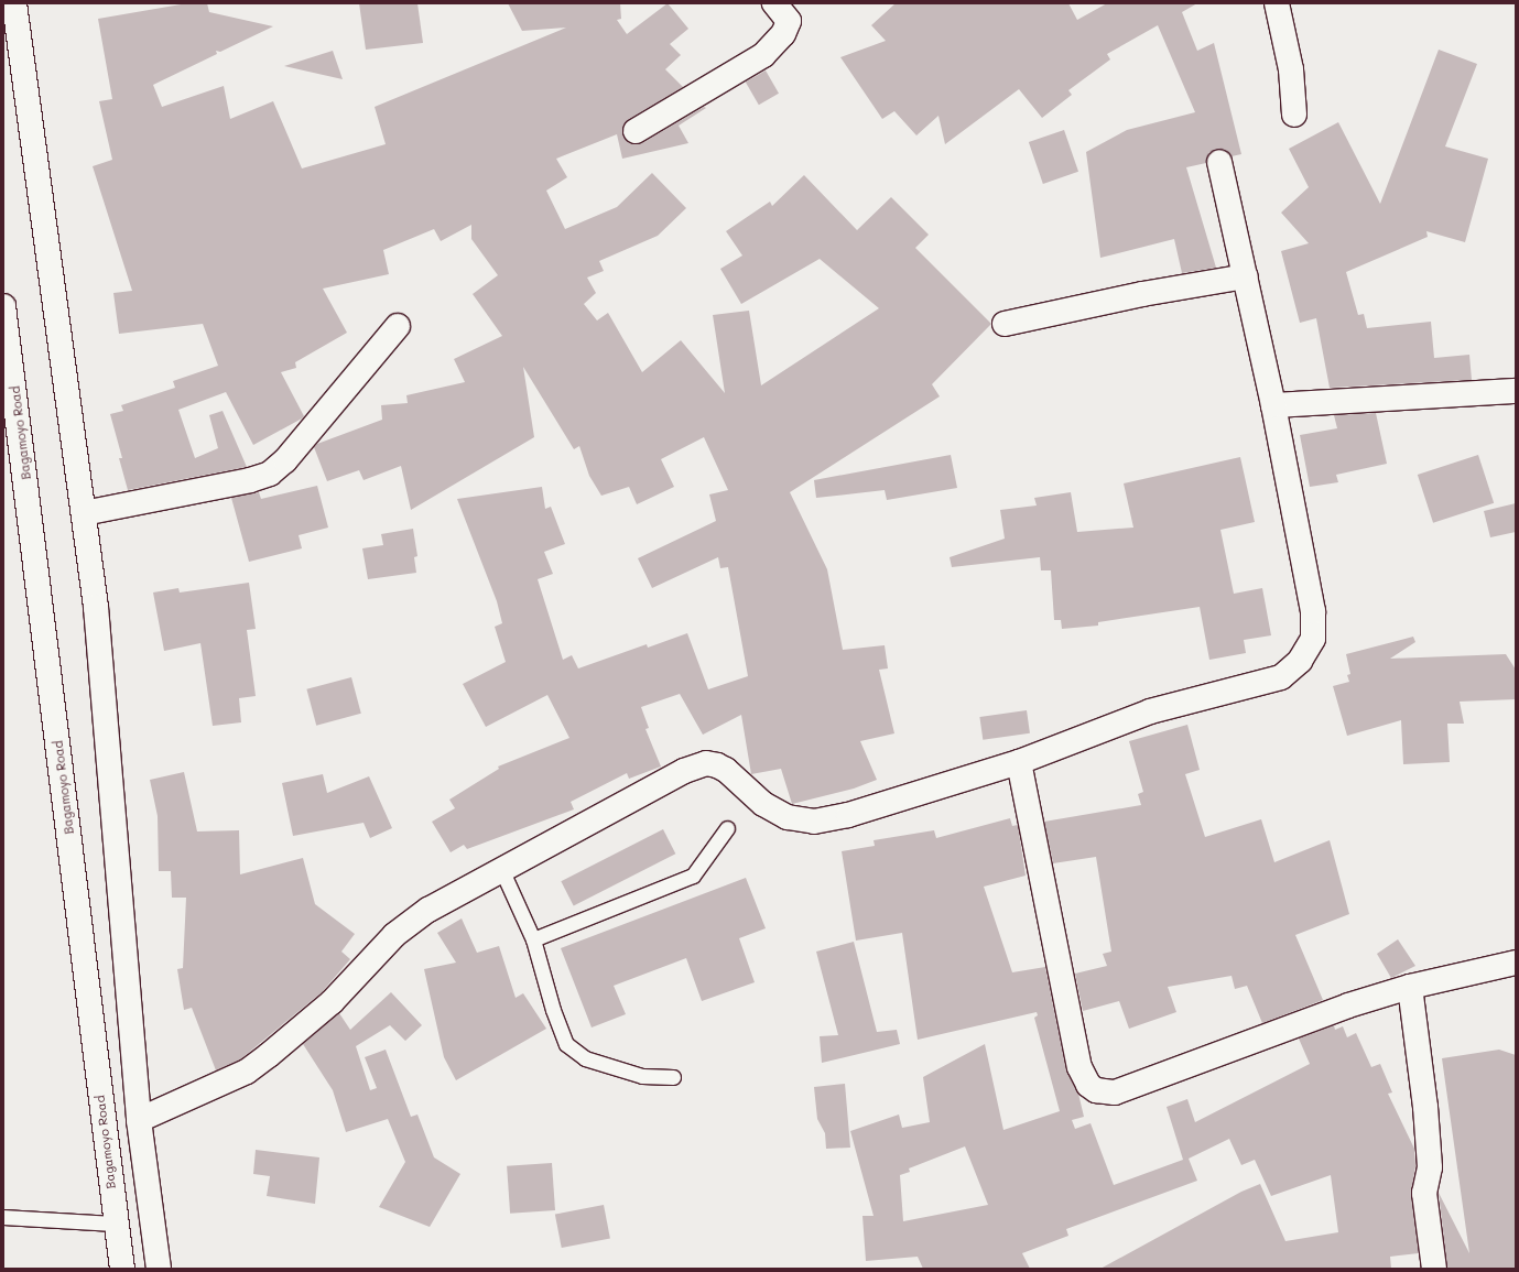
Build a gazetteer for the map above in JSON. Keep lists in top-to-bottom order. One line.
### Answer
{"streets":{"main road":["Bagamoyo Road"]}}
